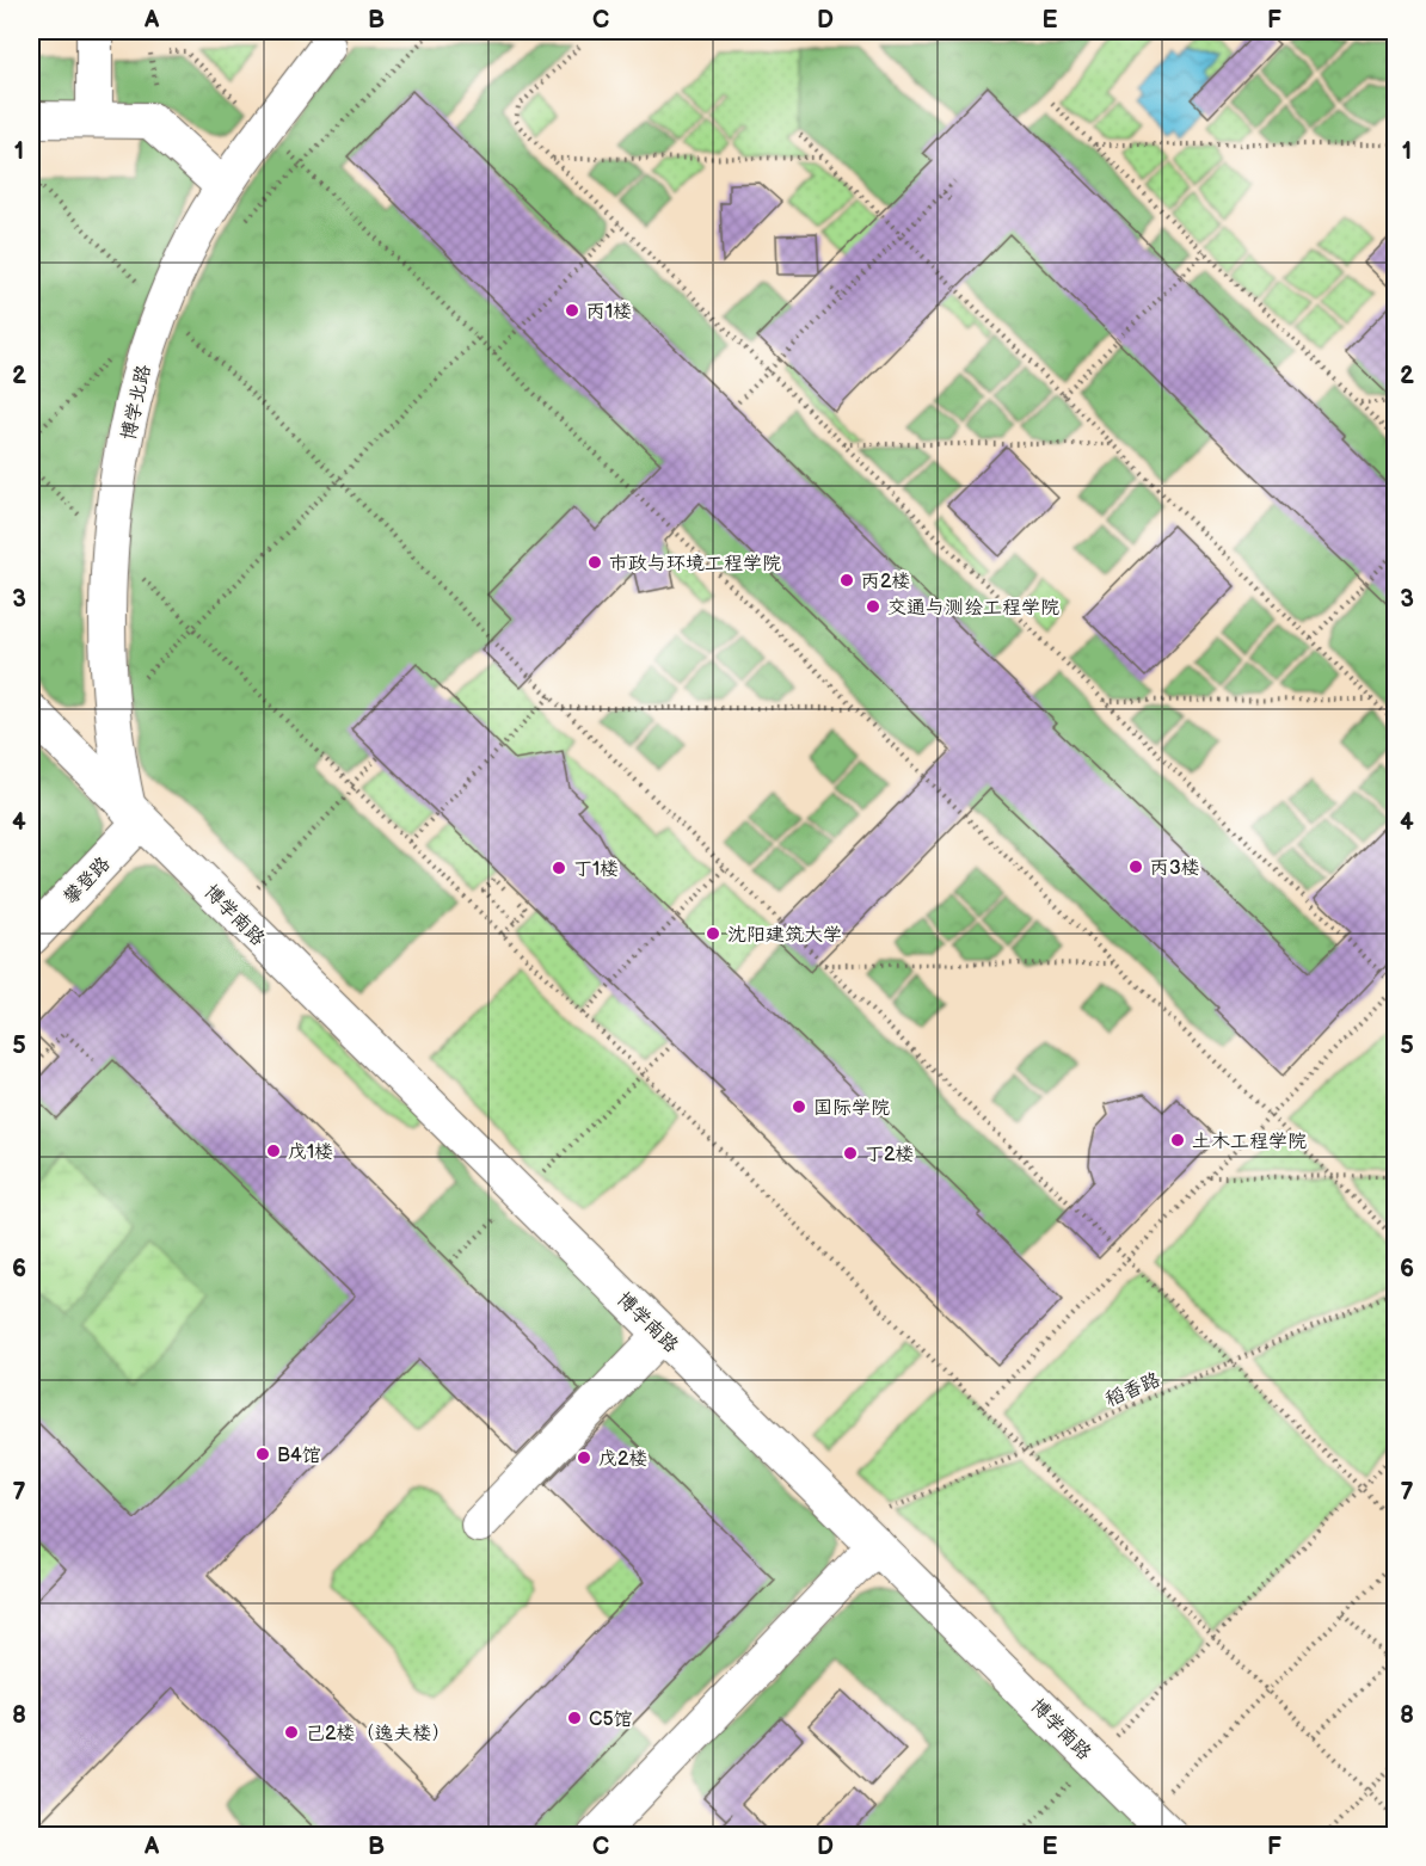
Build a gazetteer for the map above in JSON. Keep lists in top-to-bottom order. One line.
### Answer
{"streets":{"lane":["博学北路","攀登路","博学南路"],"path":["稻香路"]},"crossings":[["博学北路","攀登路"],["博学北路","博学南路"],["攀登路","博学南路"],["博学南路","稻香路"]],"places":["丙1楼","市政与环境工程学院","丙2楼","交通与测绘工程学院","丙3楼","丁1楼","沈阳建筑大学","国际学院","土木工程学院","戊1楼","丁2楼","B4馆","戊2楼","C5馆","己2楼（逸夫楼）"],"grid":{"columns":["A","B","C","D","E","F"],"rows":["1","2","3","4","5","6","7","8"]}}
